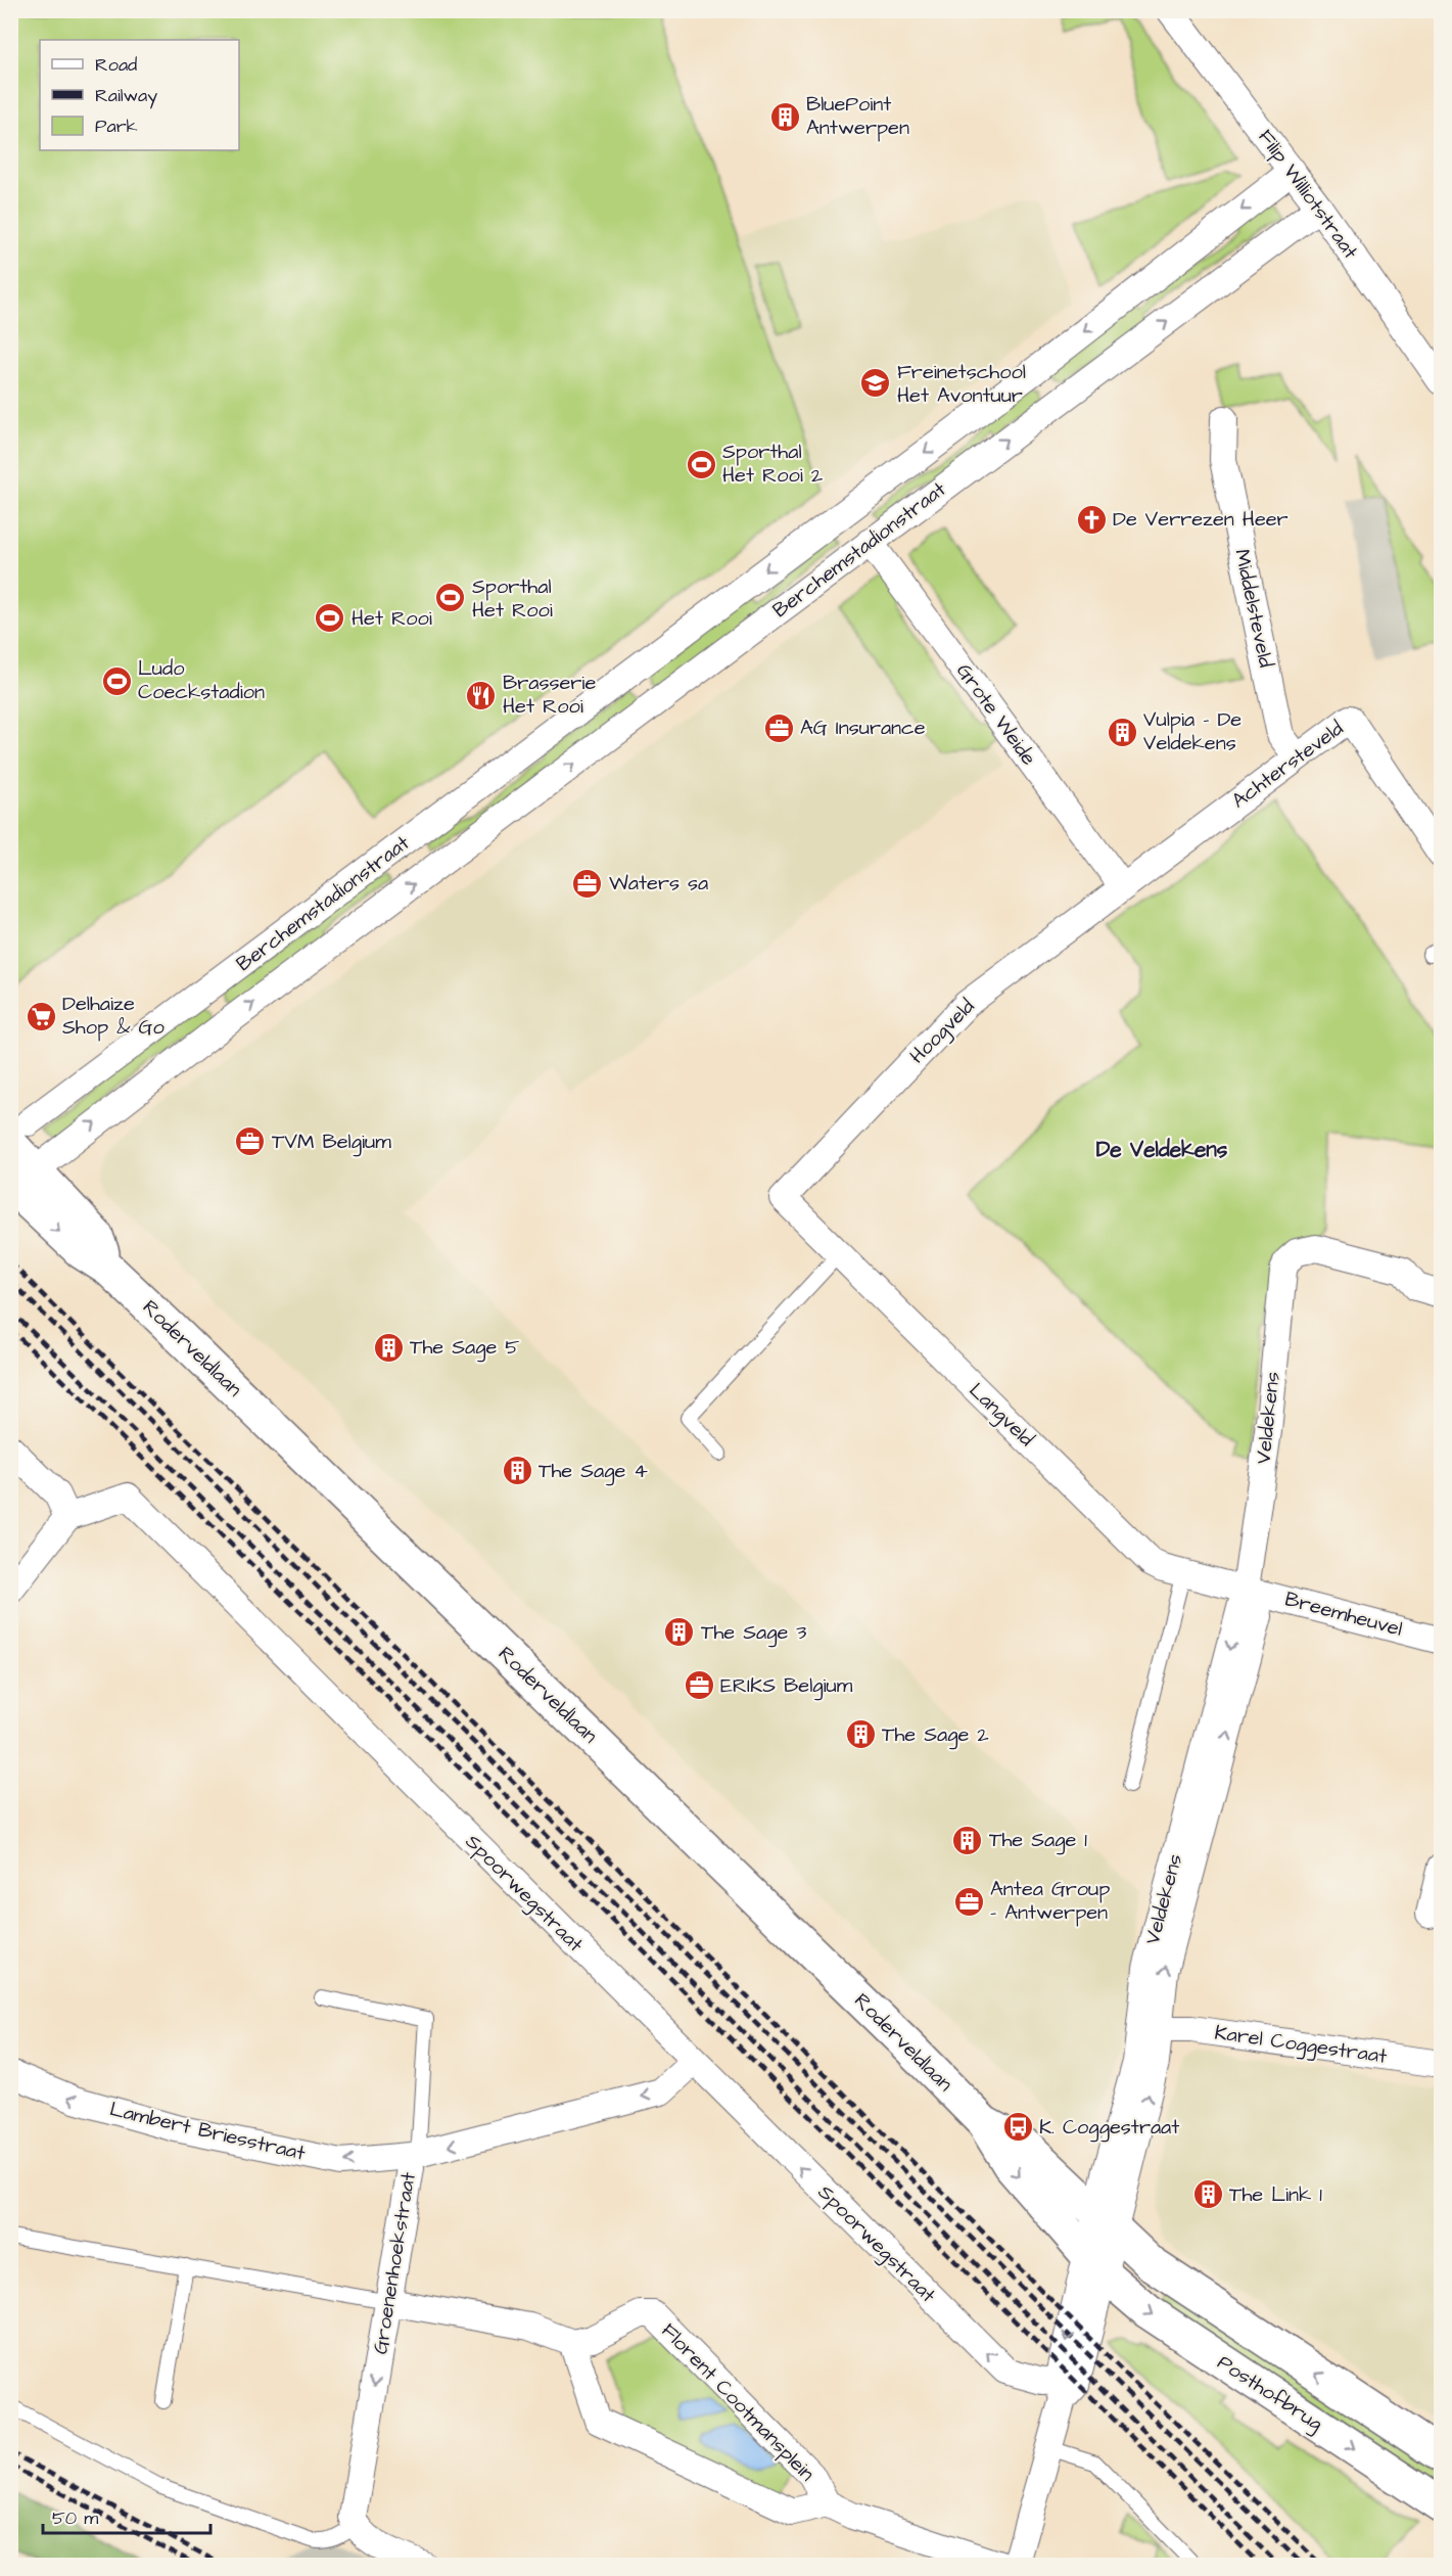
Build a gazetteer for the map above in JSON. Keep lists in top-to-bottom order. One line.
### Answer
{"streets":{"street":["Filip Williotstraat","Berchemstadionstraat","Middelsteveld","Grote Weide","Achtersteveld","Hoogveld","Roderveldlaan","Langveld","Veldekens","Breemheuvel","Spoorwegstraat","Karel Coggestraat","Lambert Briesstraat","Groenenhoekstraat","Posthofbrug","Florent Cootmansplein"]},"crossings":[["Filip Williotstraat","Berchemstadionstraat"],["Berchemstadionstraat","Grote Weide"],["Berchemstadionstraat","Roderveldlaan"],["Middelsteveld","Achtersteveld"],["Grote Weide","Achtersteveld"],["Grote Weide","Hoogveld"],["Achtersteveld","Hoogveld"],["Hoogveld","Langveld"],["Roderveldlaan","Posthofbrug"],["Langveld","Veldekens"],["Langveld","Breemheuvel"],["Veldekens","Breemheuvel"],["Veldekens","Karel Coggestraat"],["Spoorwegstraat","Groenenhoekstraat"],["Lambert Briesstraat","Groenenhoekstraat"]],"one_way":["Lambert Briesstraat","Groenenhoekstraat"],"districts":["De Veldekens"],"places":{"building":["BluePoint Antwerpen","Vulpia - De Veldekens","The Sage 5","The Sage 4","The Sage 3","The Sage 2","The Sage 1","The Link 1"],"school or university":["Freinetschool Het Avontuur"],"sports":["Sporthal Het Rooi 2","Sporthal Het Rooi","Het Rooi","Ludo Coeckstadion"],"church":["De Verrezen Heer"],"restaurant":["Brasserie Het Rooi"],"office":["AG Insurance","Waters sa","TVM Belgium","ERIKS Belgium","Antea Group - Antwerpen"],"supermarket":["Delhaize Shop & Go"],"bus stop":["K. Coggestraat"]},"legend":["Road","Railway","Park"],"scale_bar":"50 m"}
